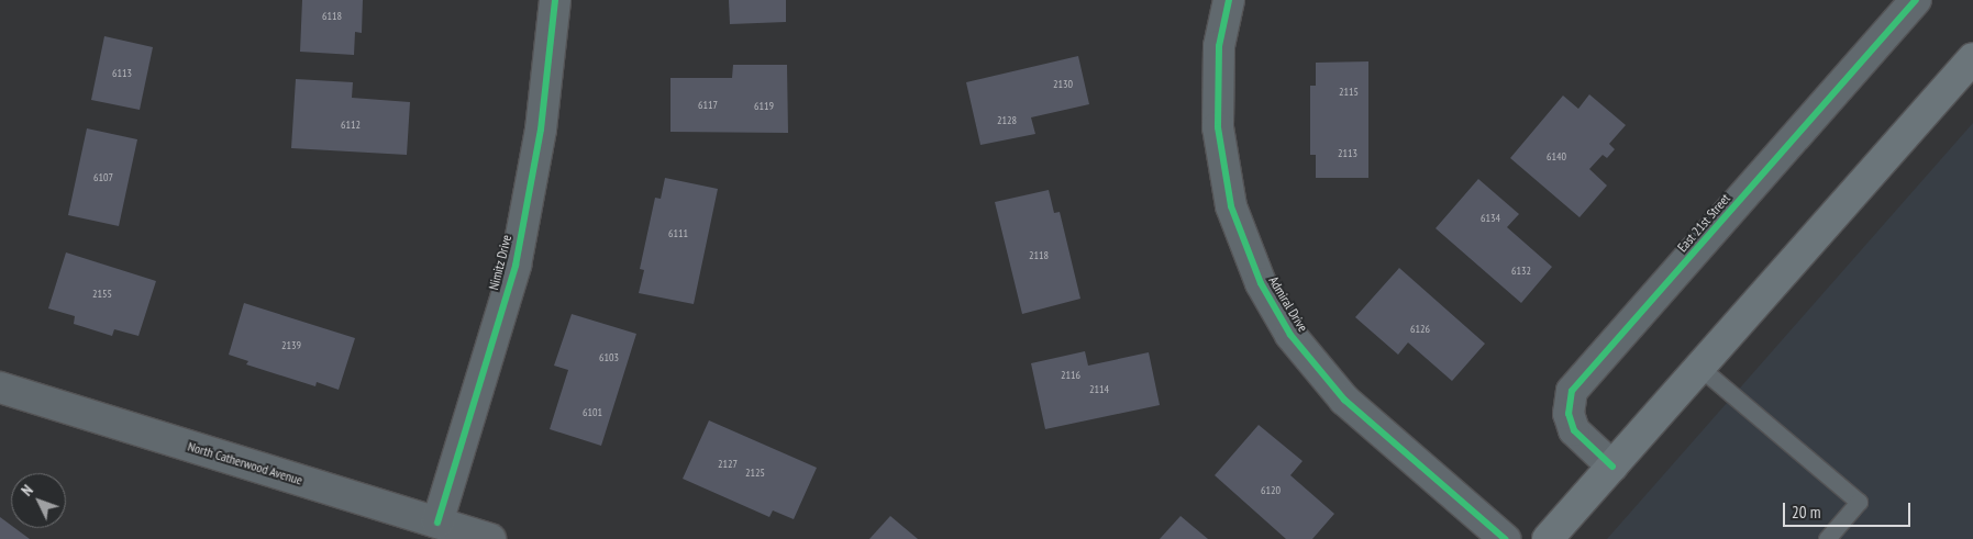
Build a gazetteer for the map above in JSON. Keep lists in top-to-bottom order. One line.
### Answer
{"streets":{"street":["East 21st Street","Nimitz Drive","Admiral Drive","North Catherwood Avenue"]},"crossings":[["Nimitz Drive","North Catherwood Avenue"]],"house_numbers":["6118","6113","2130","2115","6117","6119","2128","6112","2113","6140","6107","6134","6111","2118","6132","2155","6126","2139","6103","2116","2114","6101","2127","2125","6120"],"scale_bar":"20 m","north":"top left"}
